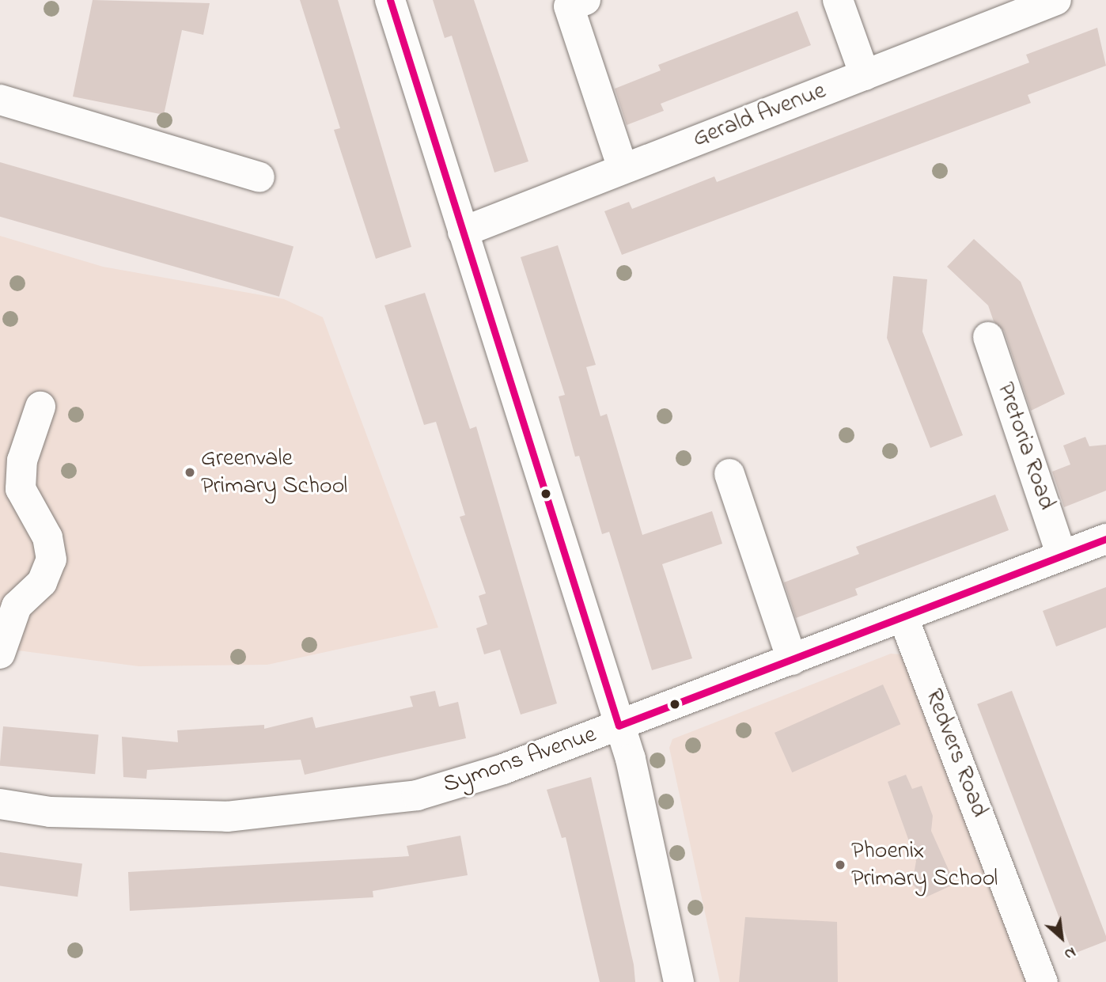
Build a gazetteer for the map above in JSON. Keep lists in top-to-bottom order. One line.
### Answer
{"streets":{"street":["Gerald Avenue","Pretoria Road","Redvers Road","Symons Avenue"]},"crossings":[["Pretoria Road","Symons Avenue"],["Redvers Road","Symons Avenue"]],"places":["Greenvale Primary School","Phoenix Primary School"],"north":"bottom right"}
